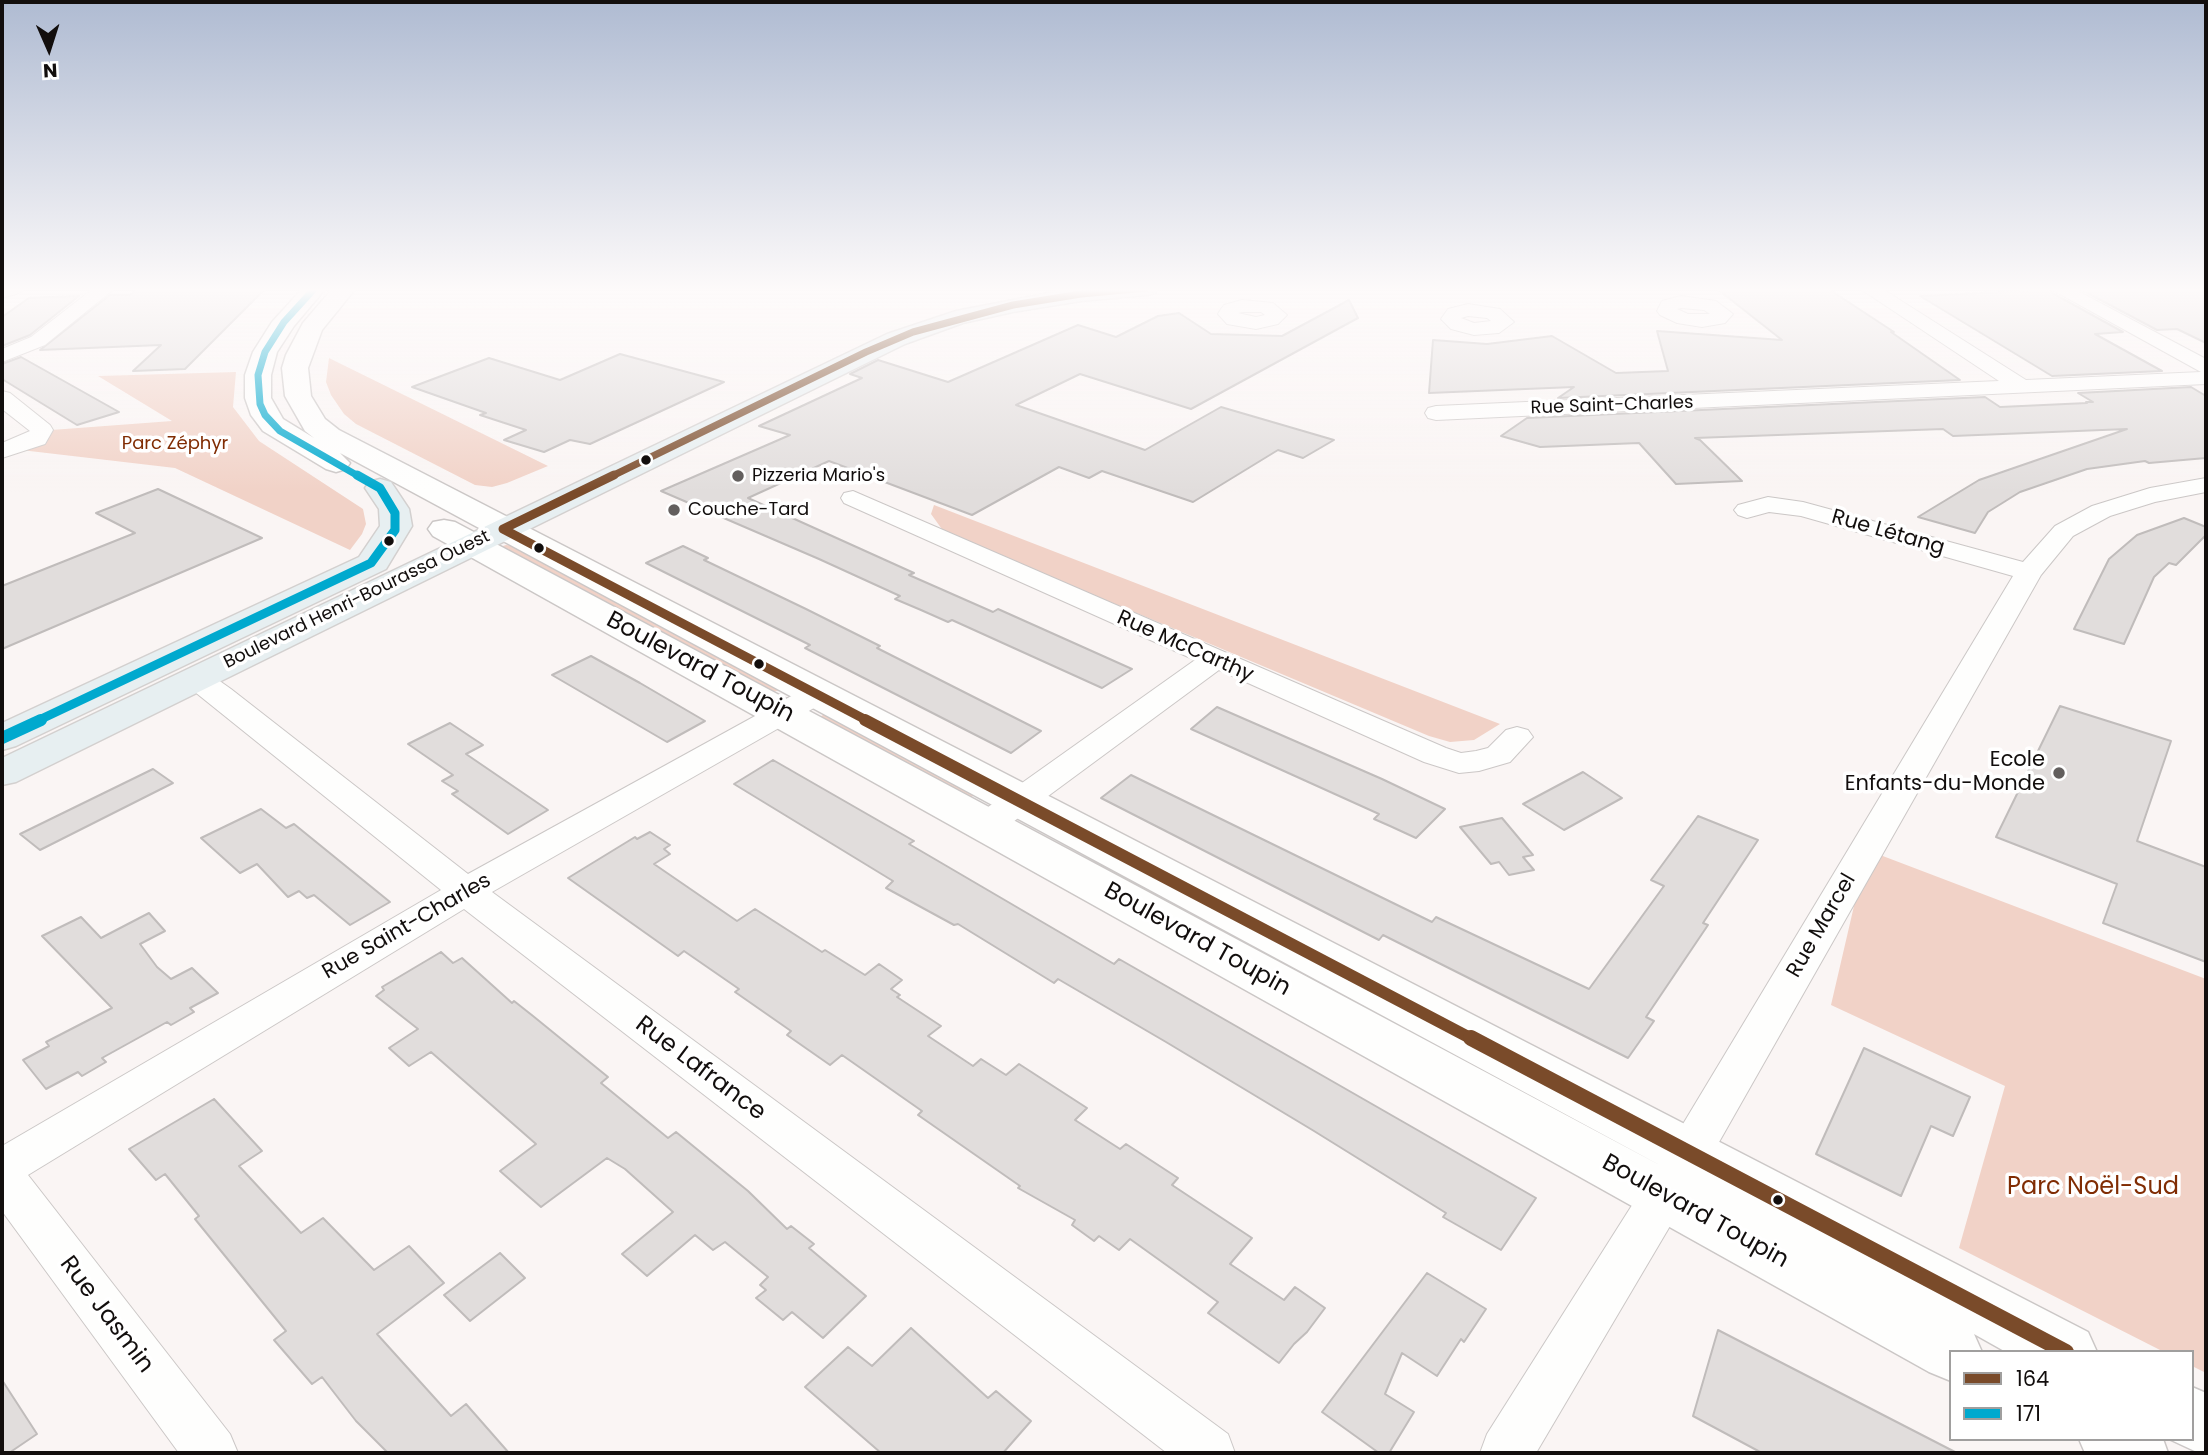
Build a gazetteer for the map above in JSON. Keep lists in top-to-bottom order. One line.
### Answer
{"streets":{"main road":["Boulevard Henri-Bourassa Ouest","Boulevard Toupin"],"street":["Rue Saint-Charles","Rue Létang","Rue McCarthy","Rue Marcel","Rue Lafrance","Rue Jasmin"]},"crossings":[["Rue Saint-Charles","Boulevard Toupin"],["Rue Saint-Charles","Rue Lafrance"],["Rue Létang","Rue Marcel"],["Boulevard Henri-Bourassa Ouest","Boulevard Toupin"],["Boulevard Henri-Bourassa Ouest","Rue Lafrance"],["Boulevard Toupin","Rue Marcel"]],"parks":["Parc Zéphyr","Parc Noël-Sud"],"places":["Pizzeria Mario's","Couche-Tard","Ecole Enfants-du-Monde"],"lines":["transit line 164","transit line 171"],"legend":["164","171"],"north":"bottom"}
